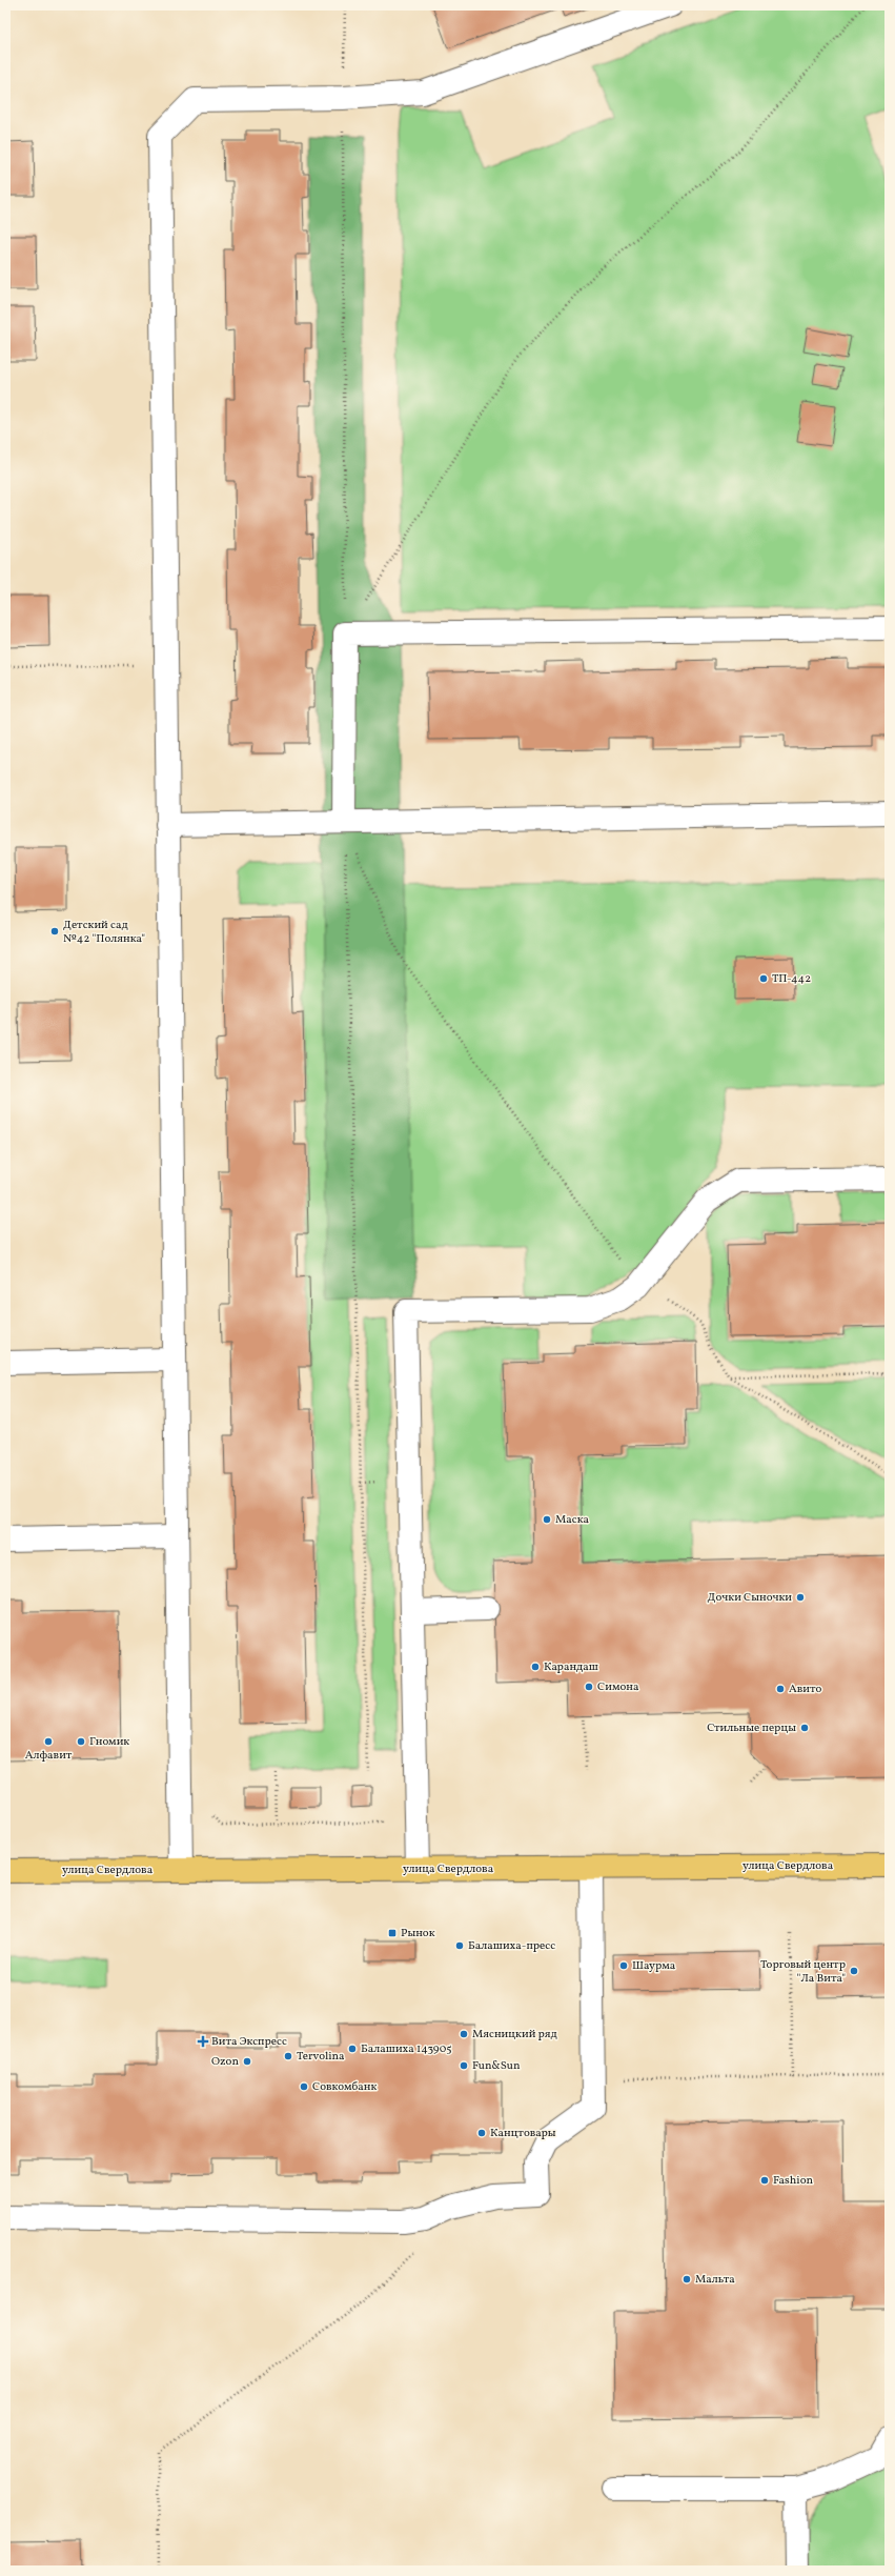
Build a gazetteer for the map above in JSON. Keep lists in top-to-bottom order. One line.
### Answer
{"streets":{"main road":["улица Свердлова"]},"places":{"other":["Детский сад №42 \"Полянка\"","ТП-442","Маска","Дочки Сыночки","Карандаш","Симона","Авито","Стильные перцы","Алфавит","Гномик","Балашиха-пресс","Шаурма","Торговый центр \"Ла Вита\"","Мясницкий ряд","Балашиха 143905","Tervolina","Ozon","Fun&Sun","Совкомбанк","Канцтовары","Fashion","Мальта"],"transit":["Рынок"],"health":["Вита Экспресс"]}}
